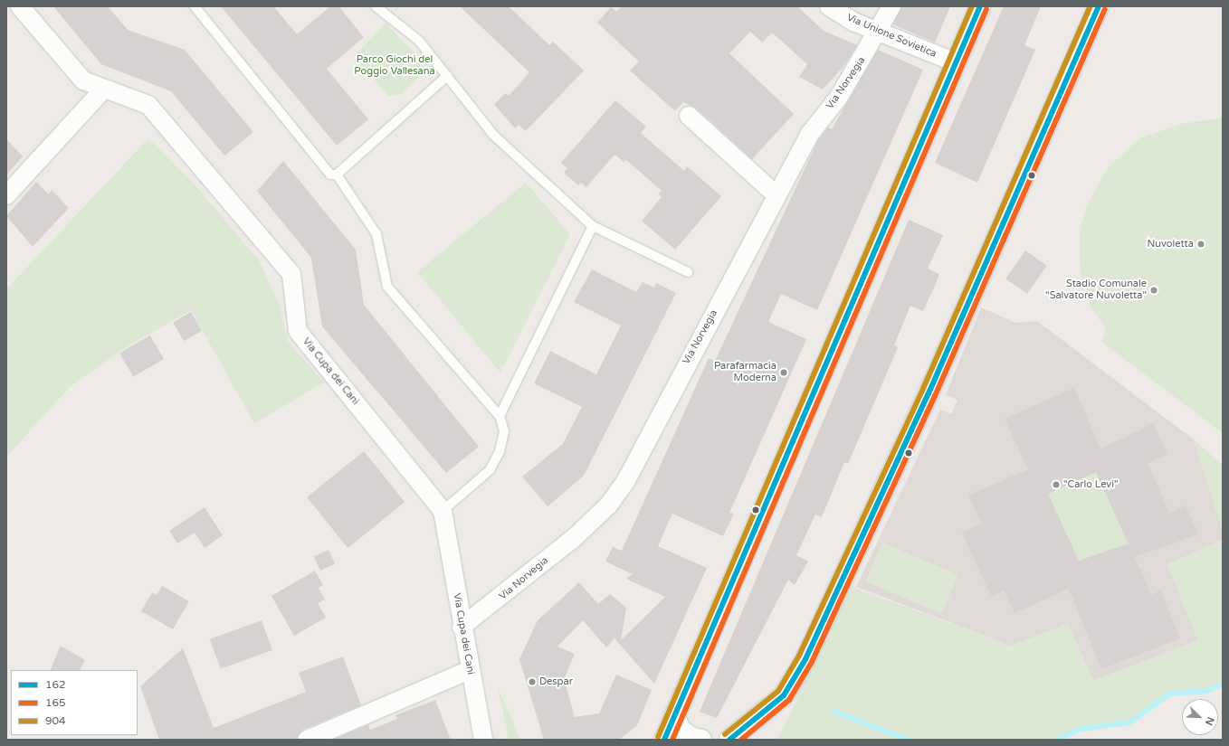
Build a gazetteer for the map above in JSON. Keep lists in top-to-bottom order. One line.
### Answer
{"streets":{"street":["Via Unione Sovietica","Via Norvegia","Via Cupa dei Cani"]},"crossings":[["Via Unione Sovietica","Via Norvegia"],["Via Norvegia","Via Cupa dei Cani"]],"parks":["Parco Giochi del Poggio Vallesana"],"places":["Nuvoletta","Stadio Comunale \"Salvatore Nuvoletta\"","Parafarmacia Moderna","\"Carlo Levi\"","Despar"],"lines":["transit line 162","transit line 904","transit line 165"],"legend":["162","165","904"],"north":"bottom right"}
